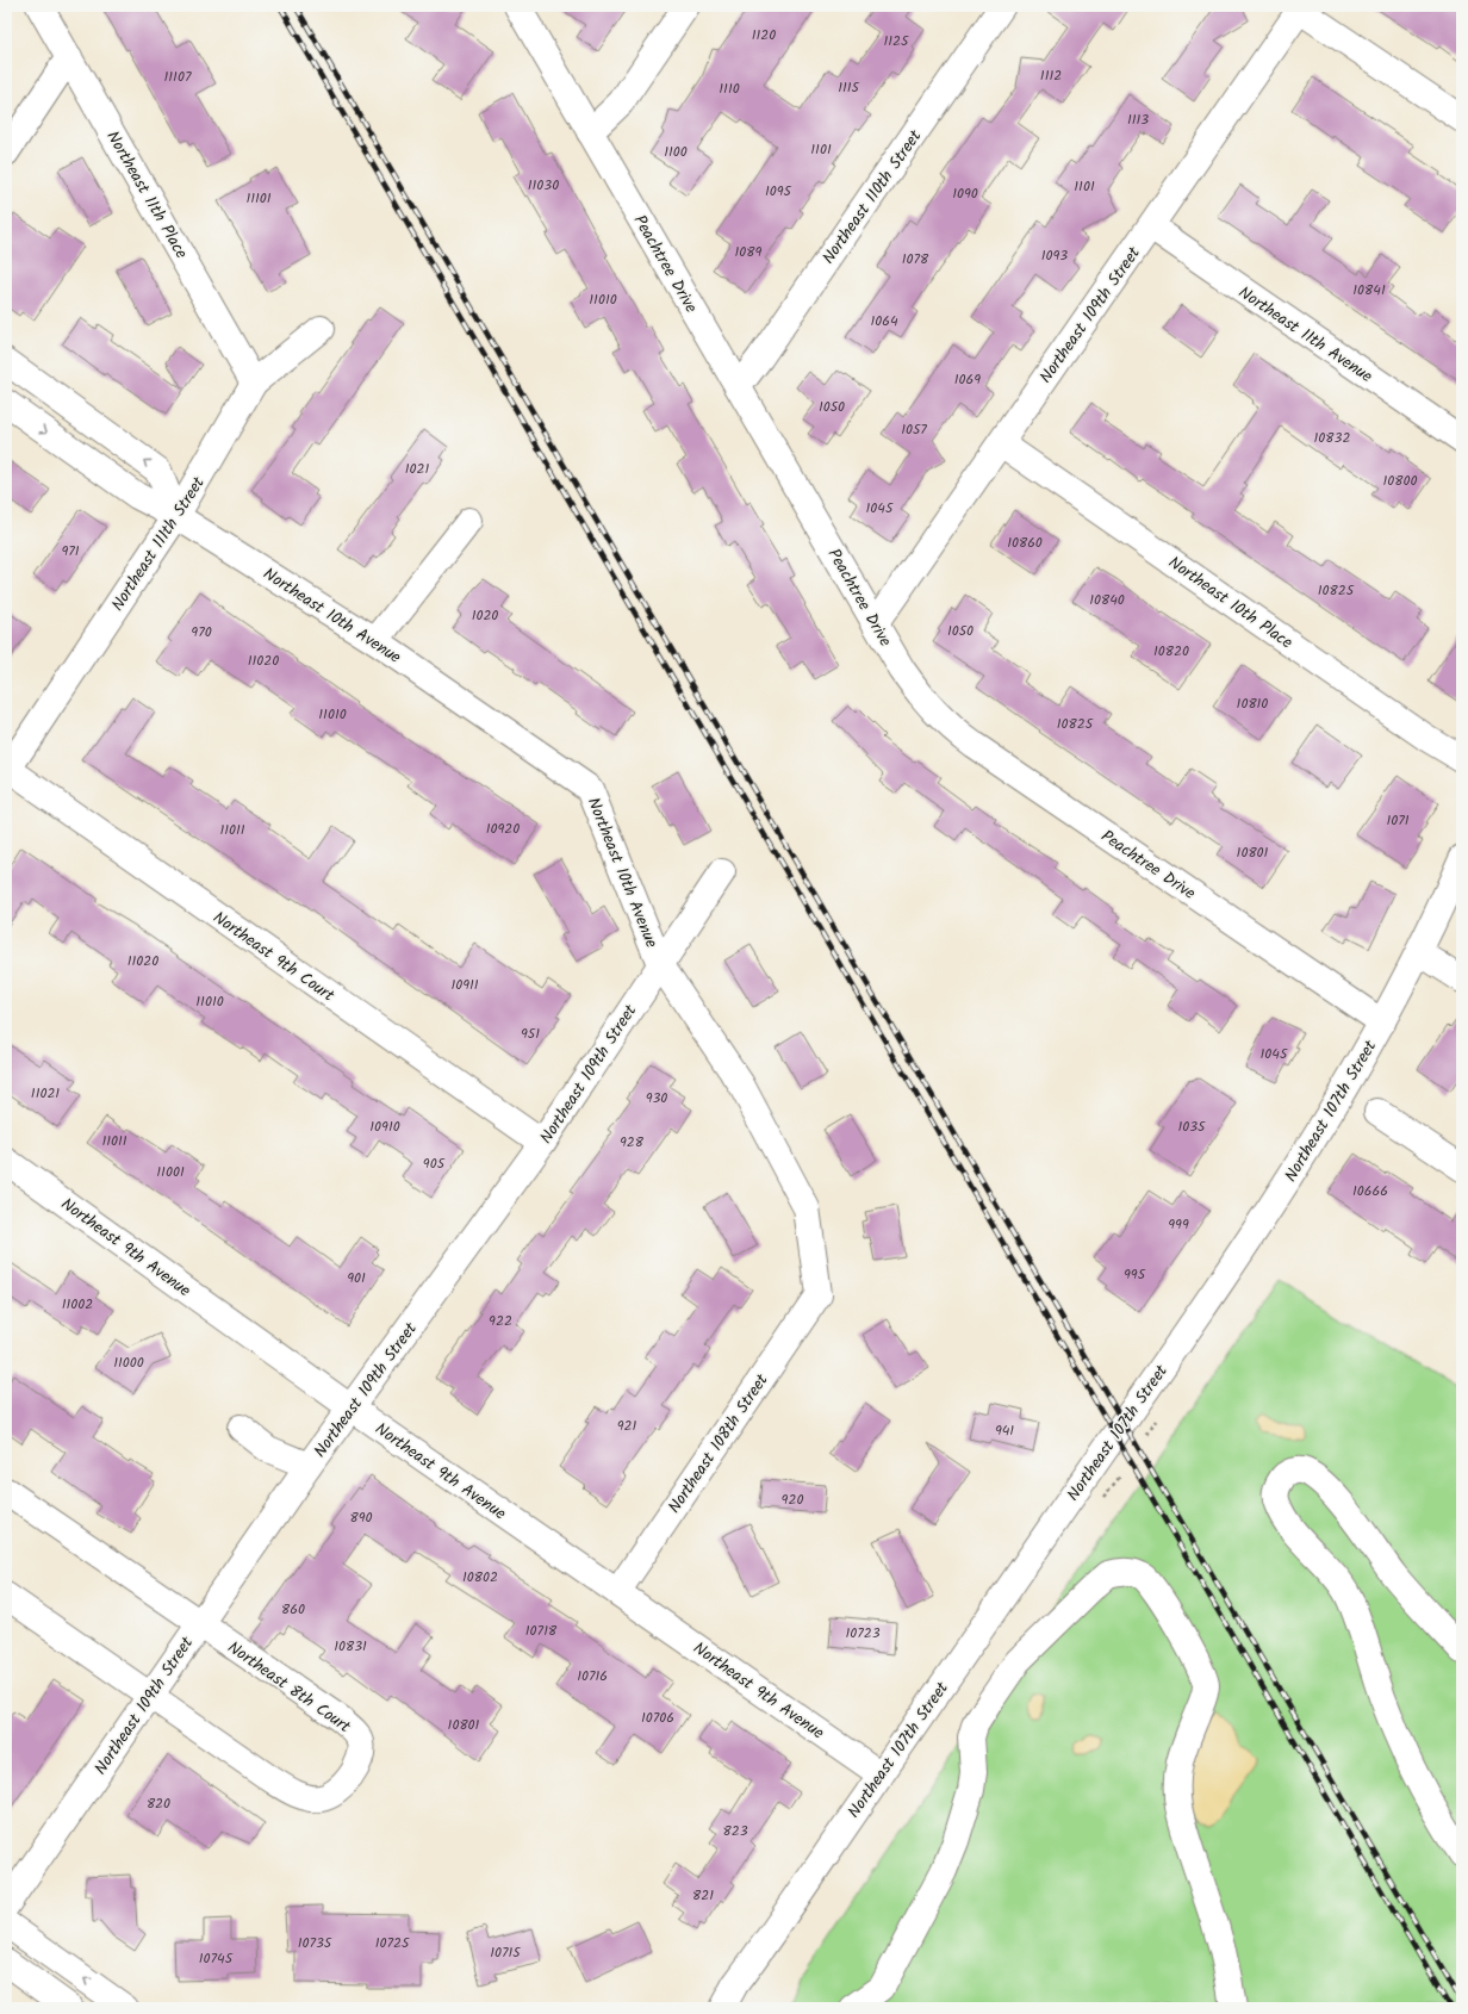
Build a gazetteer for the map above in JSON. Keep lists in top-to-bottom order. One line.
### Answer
{"streets":{"street":["Northeast 11th Place","Northeast 110th Street","Peachtree Drive","Northeast 109th Street","Northeast 11th Avenue","Northeast 111th Street","Northeast 10th Place","Northeast 10th Avenue","Northeast 9th Court","Northeast 107th Street","Northeast 9th Avenue","Northeast 108th Street","Northeast 8th Court"]},"crossings":[["Northeast 11th Place","Northeast 111th Street"],["Northeast 110th Street","Peachtree Drive"],["Peachtree Drive","Northeast 109th Street"],["Peachtree Drive","Northeast 107th Street"],["Northeast 109th Street","Northeast 11th Avenue"],["Northeast 109th Street","Northeast 10th Place"],["Northeast 109th Street","Northeast 10th Avenue"],["Northeast 109th Street","Northeast 9th Court"],["Northeast 109th Street","Northeast 9th Avenue"],["Northeast 109th Street","Northeast 8th Court"],["Northeast 111th Street","Northeast 10th Avenue"],["Northeast 111th Street","Northeast 9th Court"],["Northeast 10th Avenue","Northeast 108th Street"],["Northeast 107th Street","Northeast 9th Avenue"],["Northeast 9th Avenue","Northeast 108th Street"]],"house_numbers":["1120","1125","1112","11107","1115","1110","1113","1101","1100","11030","1101","1095","1090","11101","1089","1093","1078","10841","11010","1064","1069","1050","1057","10832","1021","10800","1045","10860","971","10825","10840","1020","1050","970","10820","11020","10810","11010","10825","1071","10920","11011","10801","11020","10911","11010","951","1045","11021","930","10910","1035","11011","928","905","11001","10666","999","995","901","11002","922","11000","921","941","920","890","10802","860","10718","10723","10831","10716","10706","10801","820","823","821","10735","10725","10715","10745"]}
